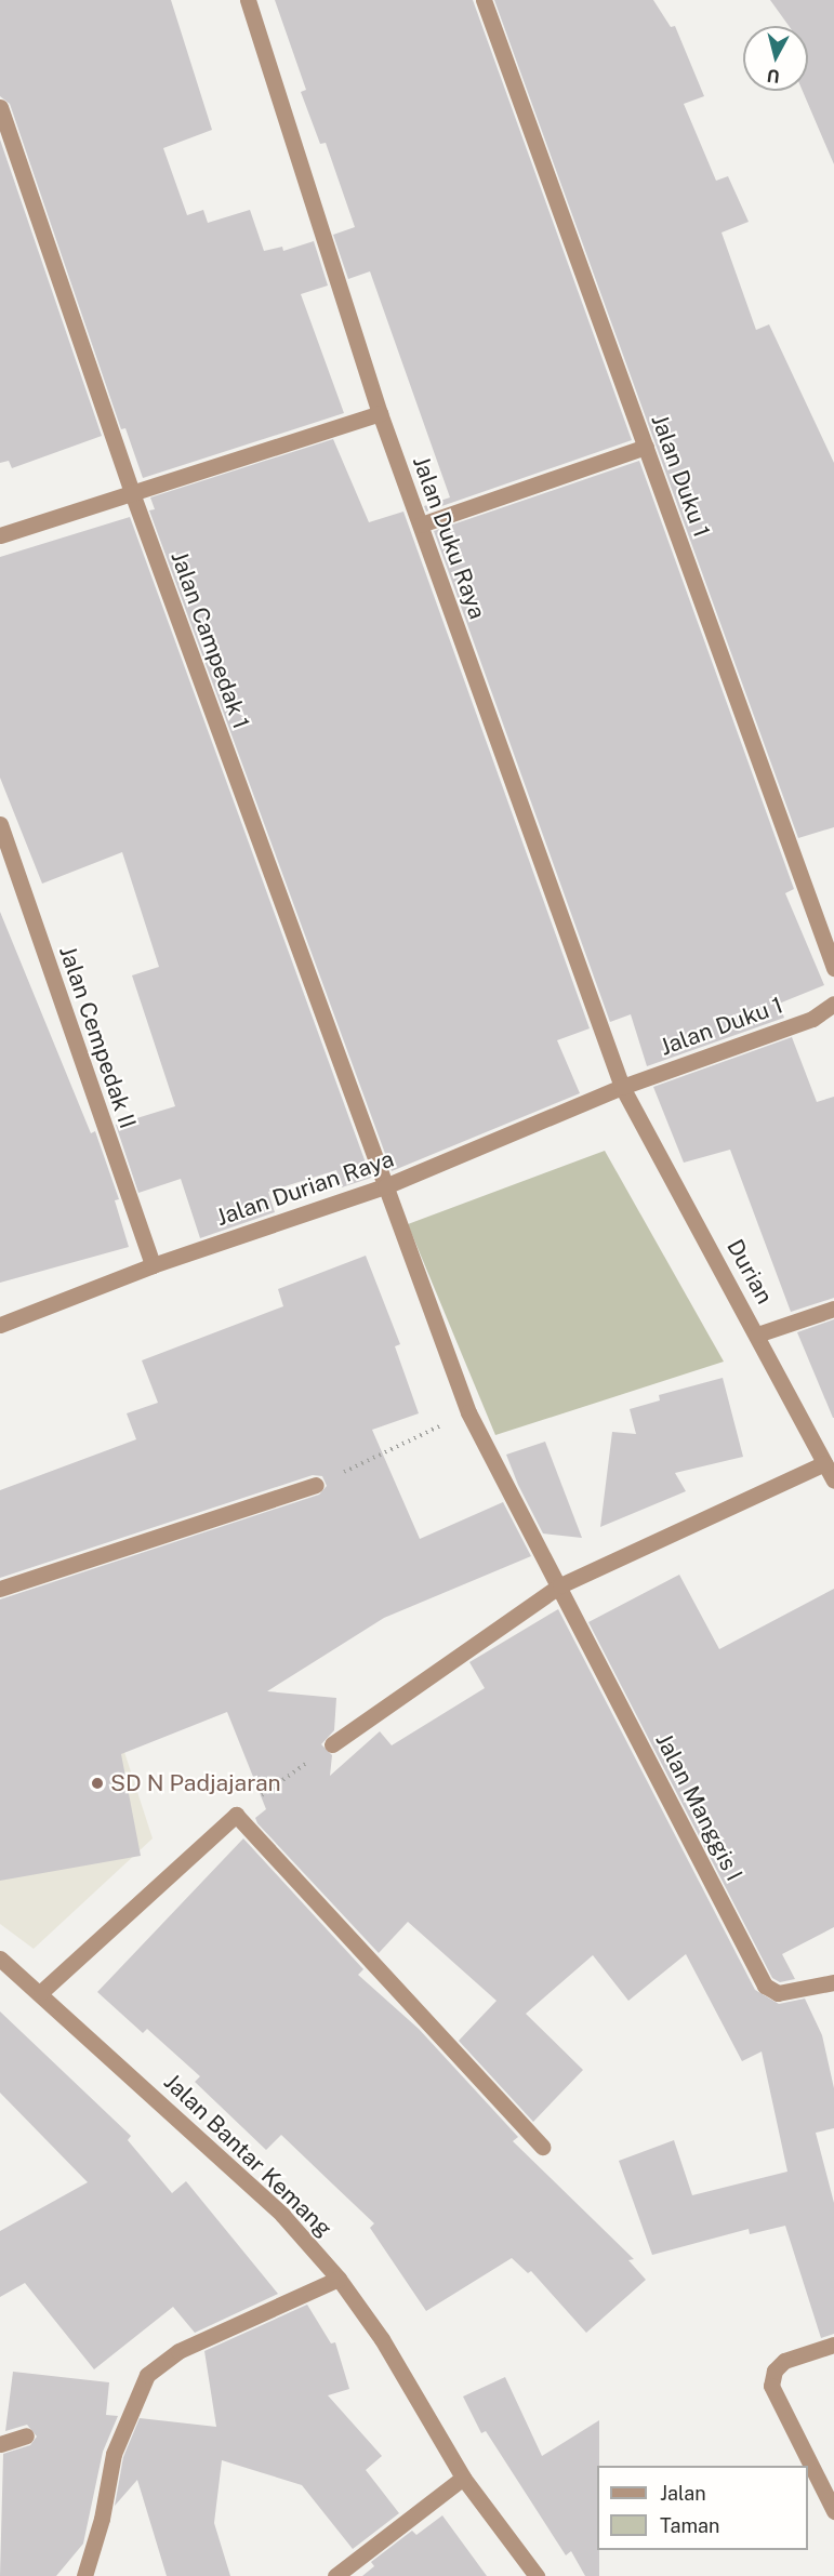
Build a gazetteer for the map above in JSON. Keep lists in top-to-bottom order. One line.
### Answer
{"streets":{"street":["Jalan Duku 1","Jalan Duku Raya","Jalan Campedak 1","Jalan Cempedak II","Jalan Durian Raya","Durian","Jalan Manggis I","Jalan Bantar Kemang"]},"crossings":[["Jalan Duku 1","Jalan Duku Raya"],["Jalan Duku 1","Jalan Durian Raya"],["Jalan Duku 1","Durian"],["Jalan Duku Raya","Jalan Durian Raya"],["Jalan Duku Raya","Durian"],["Jalan Campedak 1","Jalan Durian Raya"],["Jalan Campedak 1","Jalan Manggis I"],["Jalan Cempedak II","Jalan Durian Raya"],["Jalan Durian Raya","Durian"]],"places":["SD N Padjajaran"],"legend":["Jalan","Taman"],"north":"bottom"}
